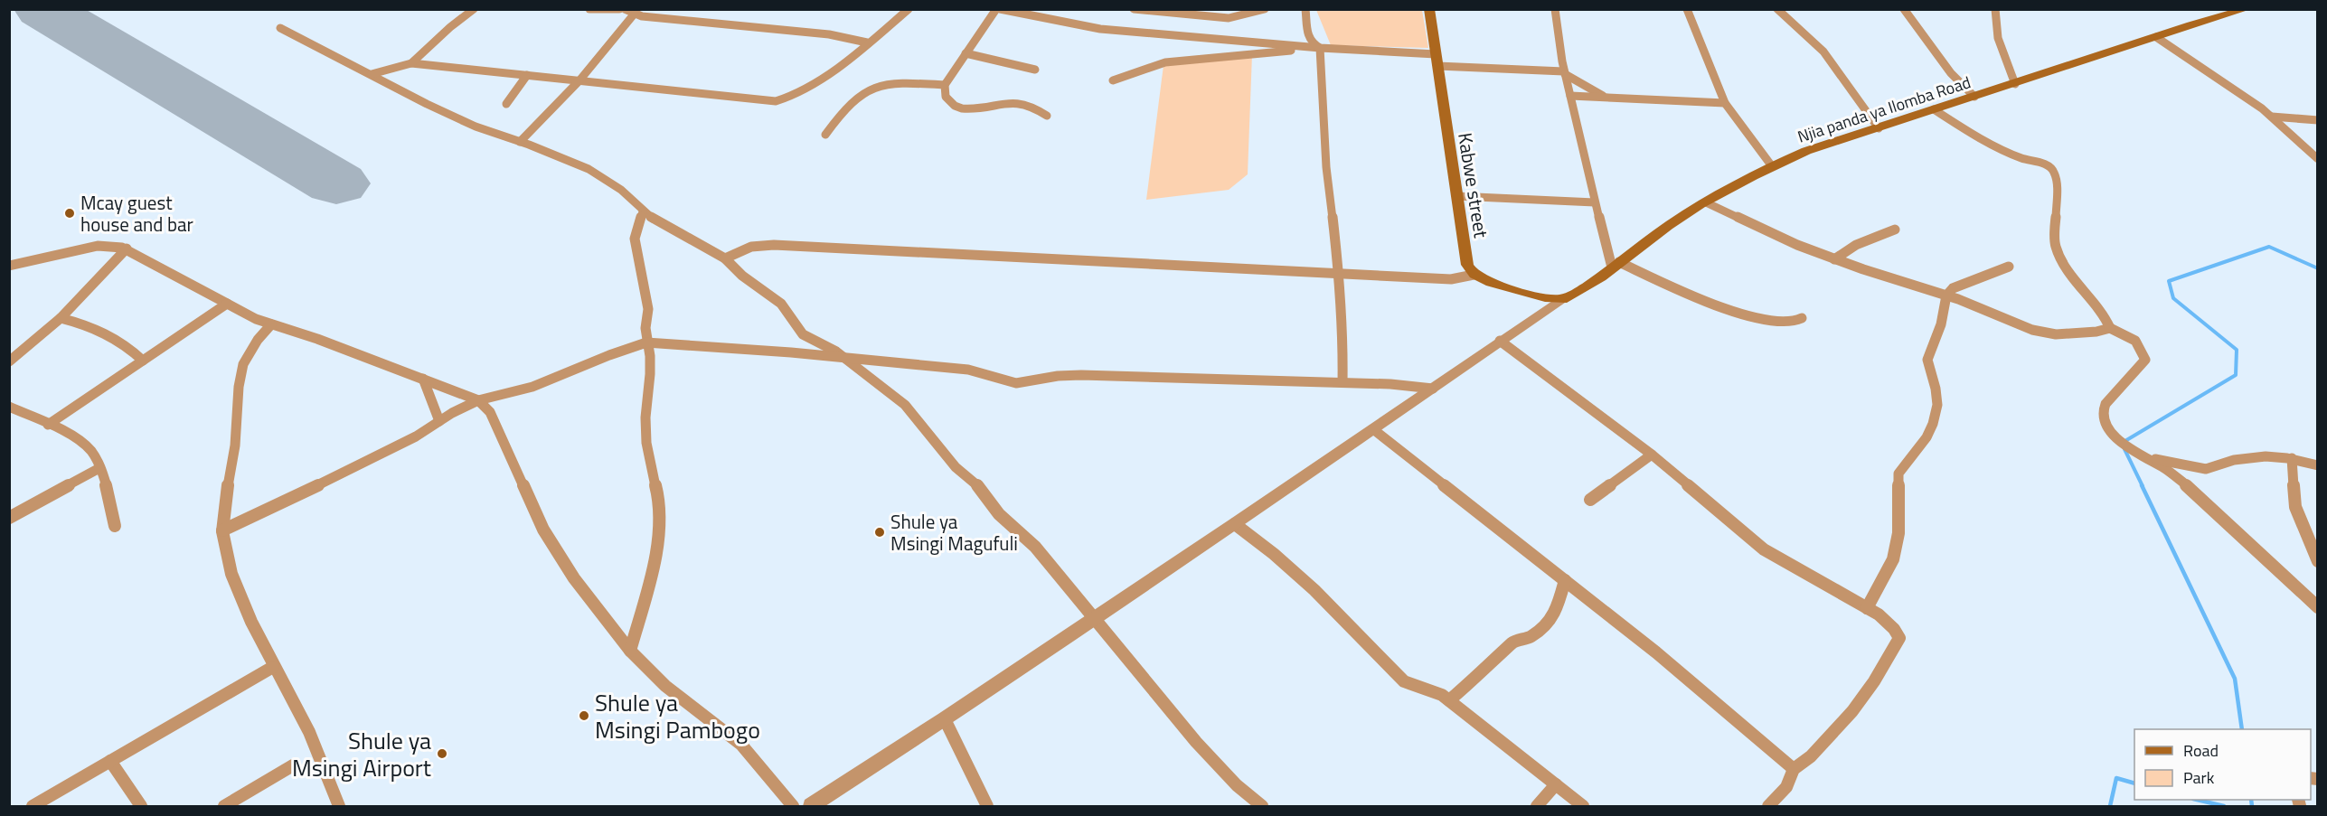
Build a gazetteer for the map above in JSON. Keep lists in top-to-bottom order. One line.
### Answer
{"streets":{"main road":["Njia panda ya Ilomba Road","Kabwe street"]},"places":["Mcay guest house and bar","Shule ya Msingi Magufuli","Shule ya Msingi Pambogo","Shule ya Msingi Airport"],"legend":["Road","Park"]}
